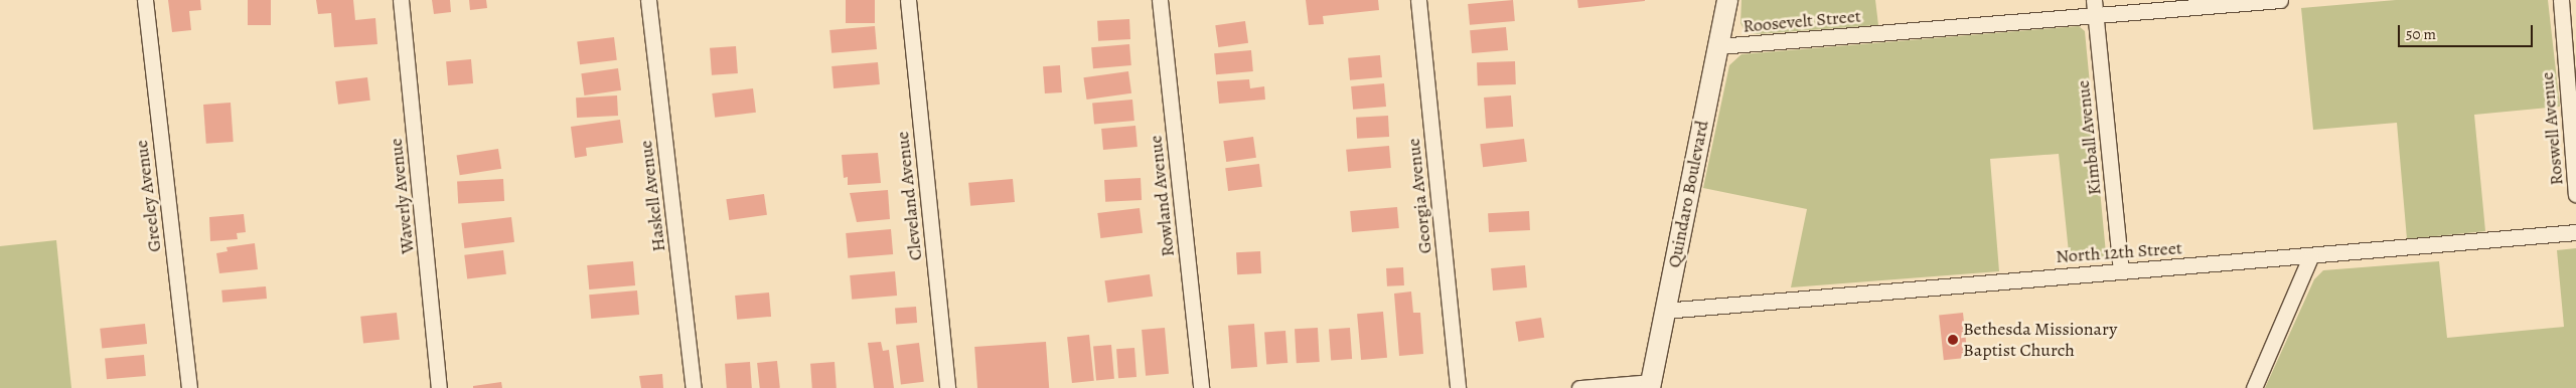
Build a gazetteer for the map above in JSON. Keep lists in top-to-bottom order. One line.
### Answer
{"streets":{"main road":["Quindaro Boulevard"],"street":["Roosevelt Street","Roswell Avenue","Kimball Avenue","Greeley Avenue","Waverly Avenue","Haskell Avenue","Cleveland Avenue","Rowland Avenue","Georgia Avenue","North 12th Street"]},"crossings":[["Roosevelt Street","Kimball Avenue"],["Roosevelt Street","Quindaro Boulevard"],["Kimball Avenue","North 12th Street"],["Quindaro Boulevard","North 12th Street"]],"places":["Bethesda Missionary Baptist Church"],"scale_bar":"50 m"}
